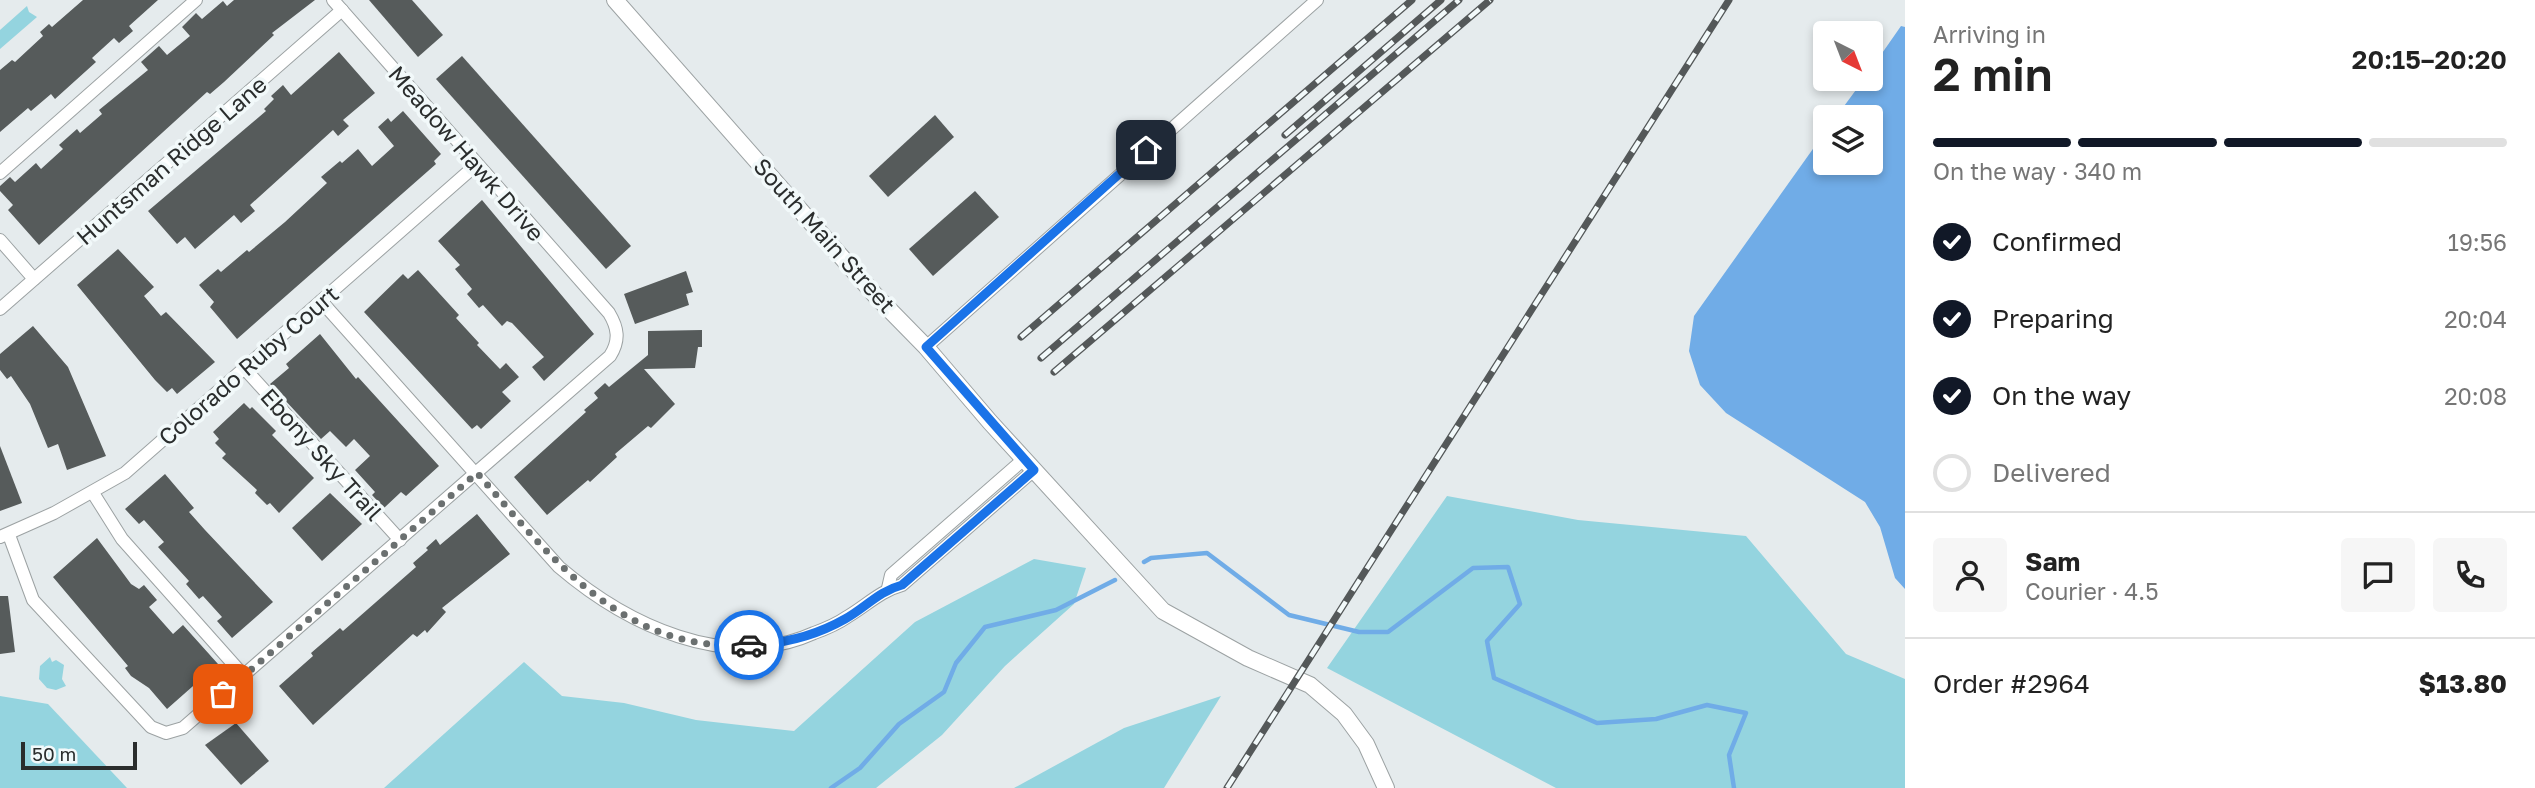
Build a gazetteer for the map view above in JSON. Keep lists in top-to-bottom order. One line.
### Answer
{"streets":{"street":["Meadow Hawk Drive","Huntsman Ridge Lane","South Main Street","Colorado Ruby Court","Ebony Sky Trail"]},"crossings":[["Meadow Hawk Drive","Huntsman Ridge Lane"],["Meadow Hawk Drive","Colorado Ruby Court"],["Meadow Hawk Drive","Ebony Sky Trail"],["Colorado Ruby Court","Ebony Sky Trail"]],"scale_bar":"50 m","north":"bottom right","page":{"heading":["2 min","Arriving in","20:15–20:20"],"panel":["Sam","Courier · 4.5","Order #2964","$13.80"],"bar":"On the way · 340 m","list":[["Confirmed","19:56"],["Preparing","20:04"],["On the way","20:08"],"Delivered"],"scale":"50 m"}}
